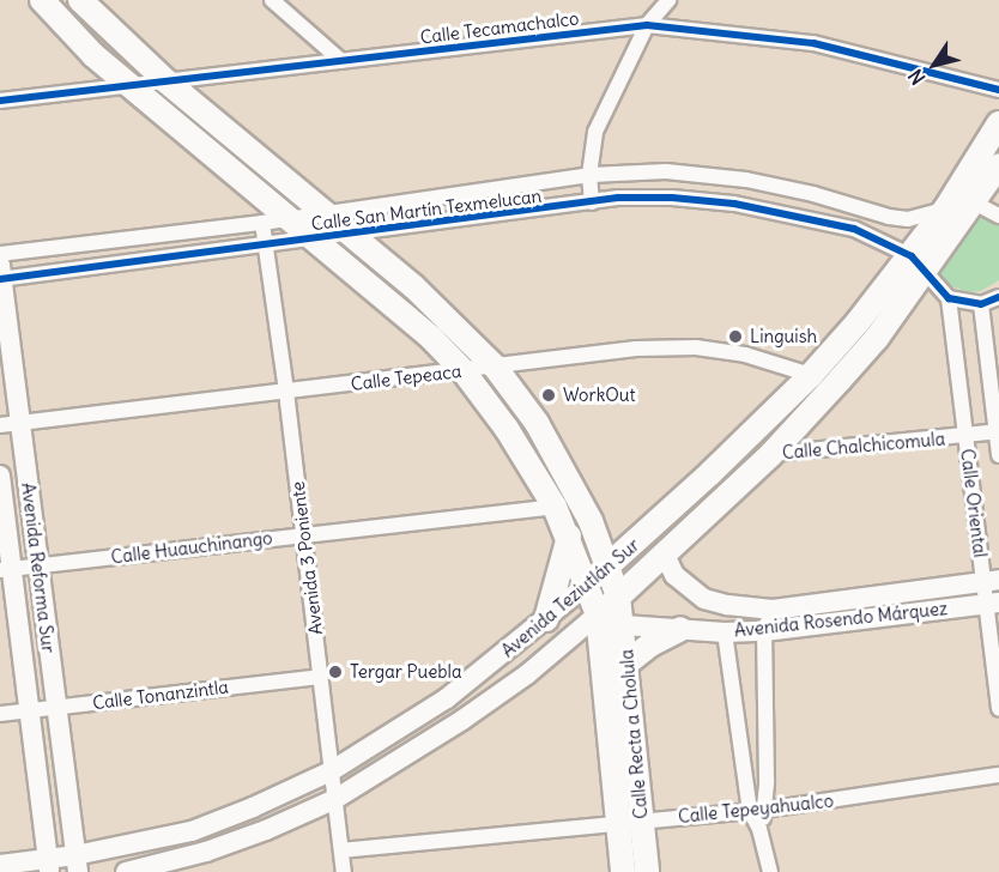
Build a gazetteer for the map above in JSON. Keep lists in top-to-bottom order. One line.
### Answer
{"streets":{"main road":["Avenida Reforma Sur","Avenida Teziutlán Sur","Avenida Rosendo Márquez","Calle Recta a Cholula"],"street":["Calle Tecamachalco","Calle San Martín Texmelucan","Calle Tepeaca","Calle Chalchicomula","Calle Oriental","Calle Huauchinango","Avenida 3 Poniente","Calle Tonanzintla","Calle Tepeyahualco"]},"crossings":[["Calle Tecamachalco","Calle Recta a Cholula"],["Calle San Martín Texmelucan","Calle Oriental"],["Calle San Martín Texmelucan","Avenida 3 Poniente"],["Calle San Martín Texmelucan","Avenida Reforma Sur"],["Calle San Martín Texmelucan","Avenida Teziutlán Sur"],["Calle San Martín Texmelucan","Calle Recta a Cholula"],["Calle Tepeaca","Avenida 3 Poniente"],["Calle Tepeaca","Avenida Reforma Sur"],["Calle Tepeaca","Avenida Teziutlán Sur"],["Calle Tepeaca","Calle Recta a Cholula"],["Calle Chalchicomula","Calle Oriental"],["Calle Chalchicomula","Avenida Teziutlán Sur"],["Calle Oriental","Avenida Rosendo Márquez"],["Calle Huauchinango","Avenida 3 Poniente"],["Calle Huauchinango","Avenida Reforma Sur"],["Calle Huauchinango","Calle Recta a Cholula"],["Avenida 3 Poniente","Avenida Teziutlán Sur"],["Avenida 3 Poniente","Calle Tonanzintla"],["Avenida 3 Poniente","Calle Tepeyahualco"],["Avenida Reforma Sur","Avenida Teziutlán Sur"],["Avenida Reforma Sur","Calle Tonanzintla"],["Avenida Teziutlán Sur","Avenida Rosendo Márquez"],["Avenida Teziutlán Sur","Calle Recta a Cholula"],["Avenida Rosendo Márquez","Calle Recta a Cholula"],["Calle Recta a Cholula","Calle Tepeyahualco"]],"places":["Linguish","WorkOut","Tergar Puebla"],"north":"bottom left"}
